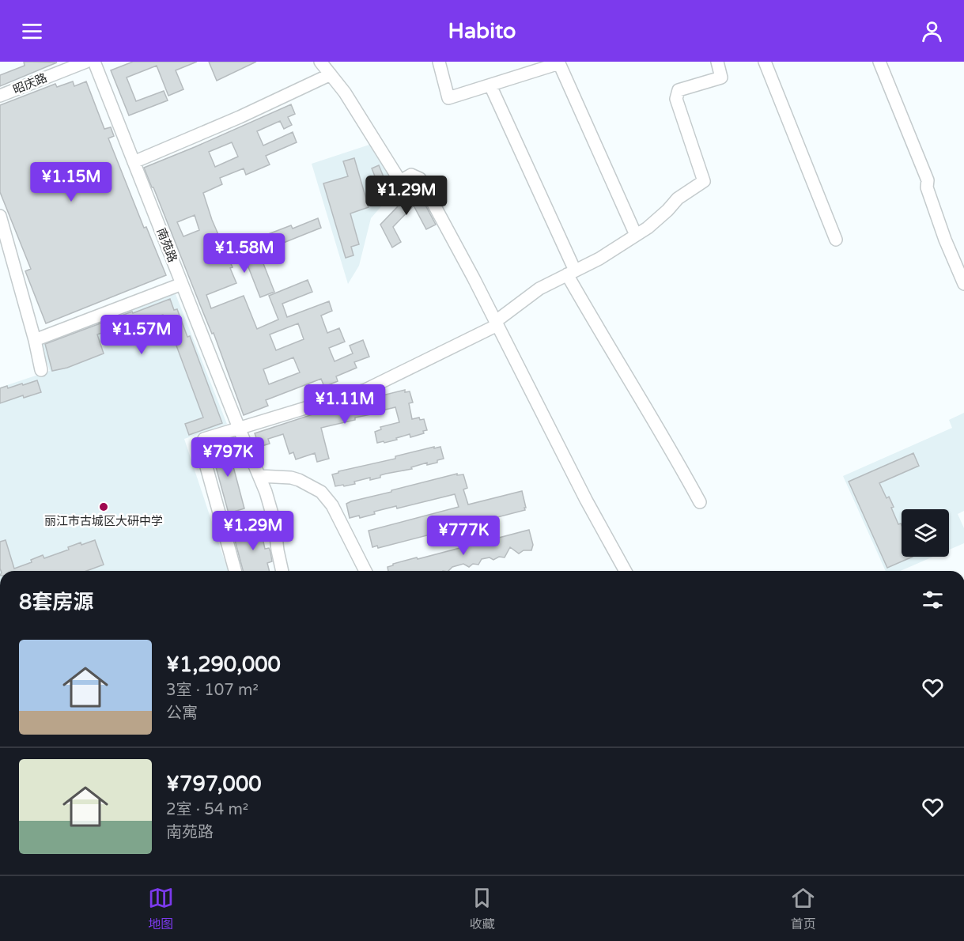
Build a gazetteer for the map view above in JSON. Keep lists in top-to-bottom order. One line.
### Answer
{"streets":{"street":["昭庆路","南苑路"]},"places":["丽江市古城区大研中学"],"page":{"header":"Habito","price":["¥1.15M","¥1.29M","¥1.58M","¥1.57M","¥1.11M","¥797K","¥1.29M","¥777K"],"heading":"8套房源","list":[{"name":"¥1,290,000","note":"3室 · 107 m² · 公寓"},{"name":"¥797,000","note":"2室 · 54 m² · 南苑路"}],"tabs":["地图","收藏","首页"]}}
